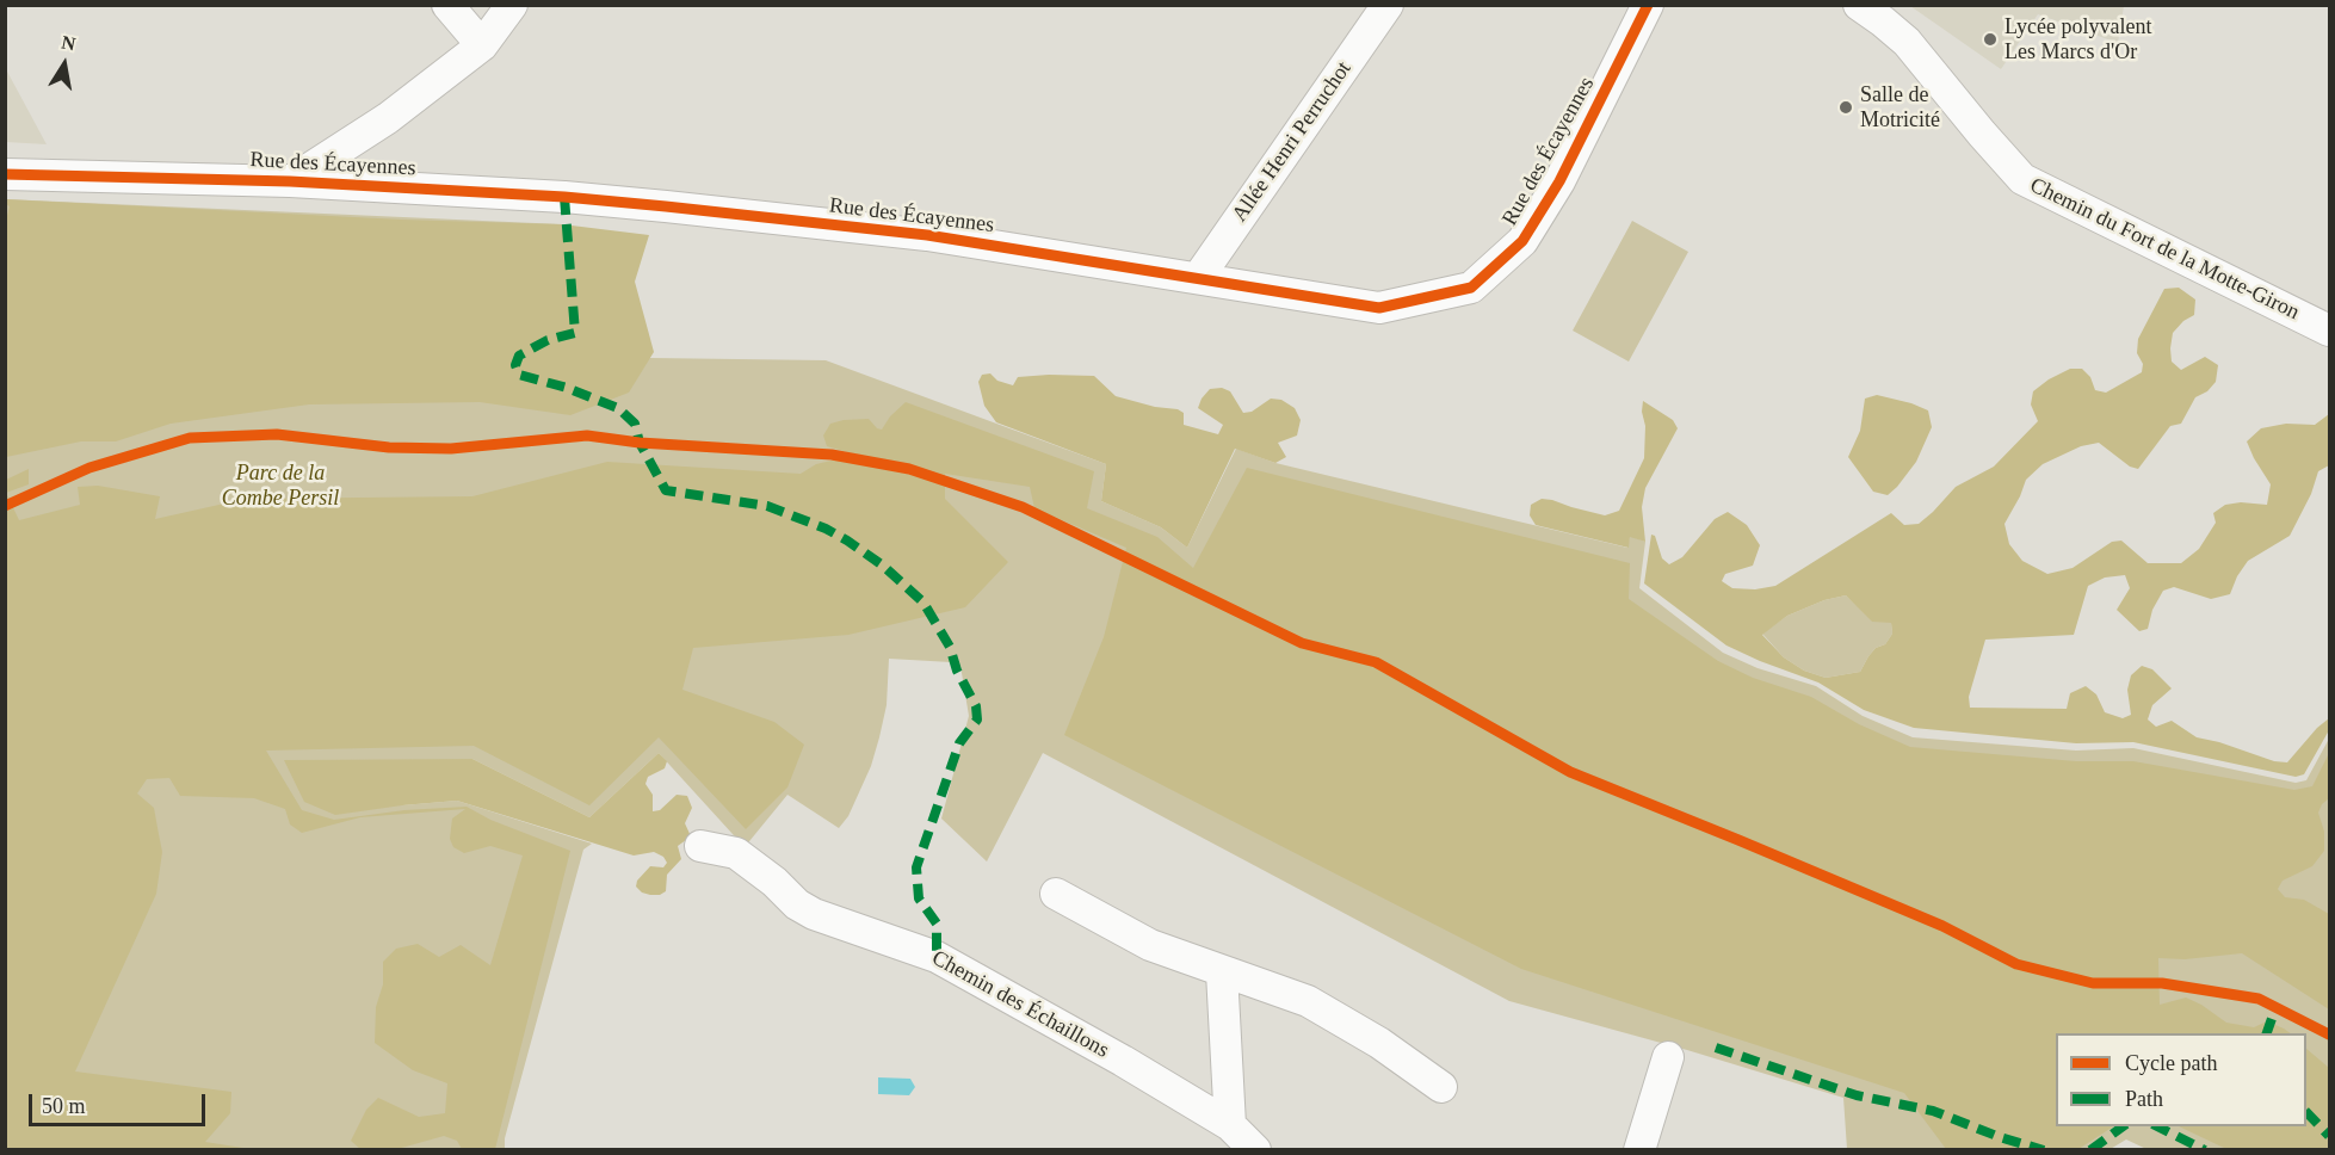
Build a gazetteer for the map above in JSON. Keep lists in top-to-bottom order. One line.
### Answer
{"streets":{"street":["Allée Henri Perruchot","Rue des Écayennes","Chemin du Fort de la Motte-Giron","Chemin des Échaillons"]},"crossings":[["Allée Henri Perruchot","Rue des Écayennes"]],"parks":["Parc de la Combe Persil"],"places":["Lycée polyvalent Les Marcs d'Or","Salle de Motricité"],"legend":["Cycle path","Path"],"scale_bar":"50 m","north":"top"}
